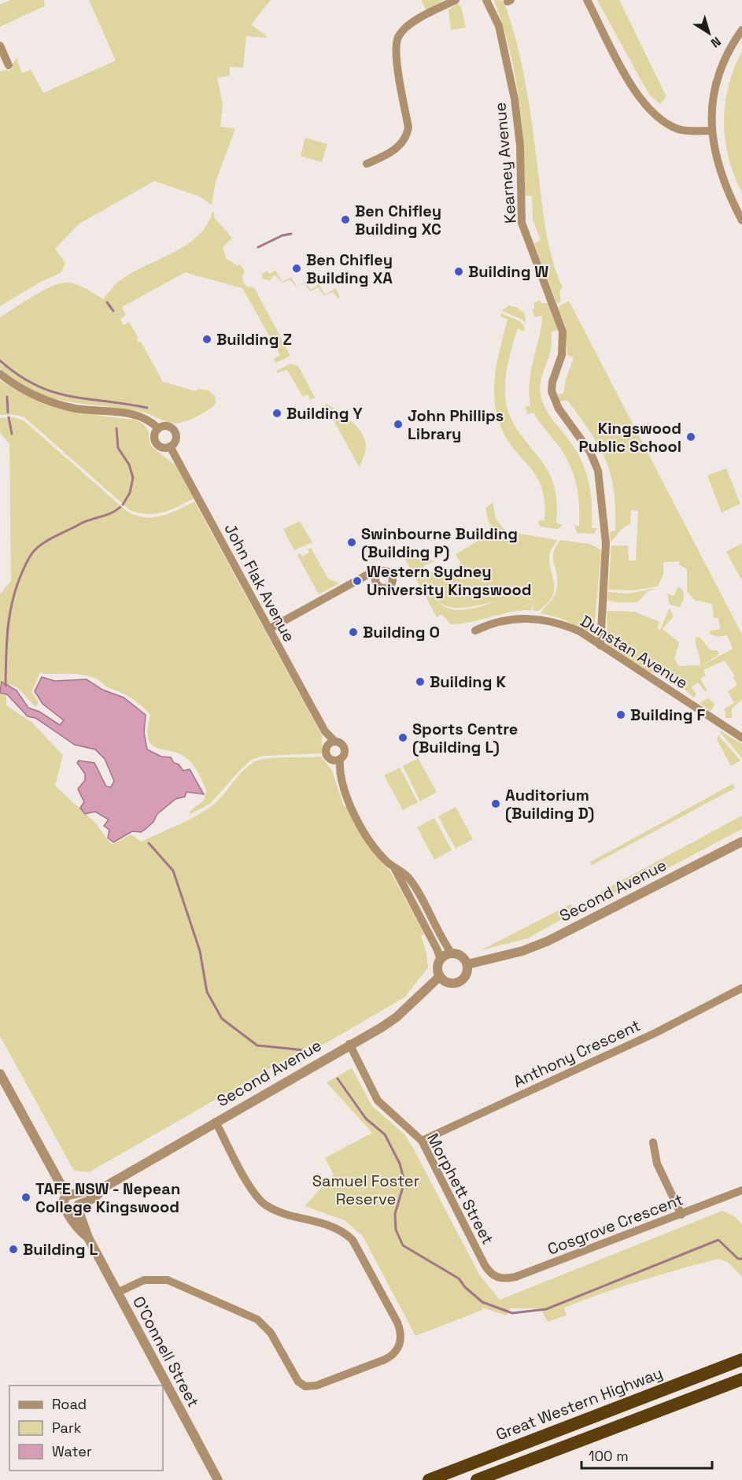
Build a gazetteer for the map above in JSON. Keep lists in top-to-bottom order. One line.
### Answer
{"streets":{"highway":["Great Western Highway"],"street":["Kearney Avenue","John Flak Avenue","Dunstan Avenue","Second Avenue","Anthony Crescent","Morphett Street","Cosgrove Crescent","O'Connell Street"]},"crossings":[["Kearney Avenue","Dunstan Avenue"],["Second Avenue","Morphett Street"],["Second Avenue","O'Connell Street"],["Anthony Crescent","Morphett Street"],["Morphett Street","Cosgrove Crescent"]],"parks":["Samuel Foster Reserve"],"places":["Ben Chifley Building XC","Ben Chifley Building XA","Building W","Building Z","Building Y","John Phillips Library","Kingswood Public School","Swinbourne Building (Building P)","Western Sydney University Kingswood","Building O","Building K","Building F","Sports Centre (Building L)","Auditorium (Building D)","TAFE NSW - Nepean College Kingswood","Building L"],"legend":["Road","Park","Water"],"scale_bar":"100 m","north":"bottom right"}
